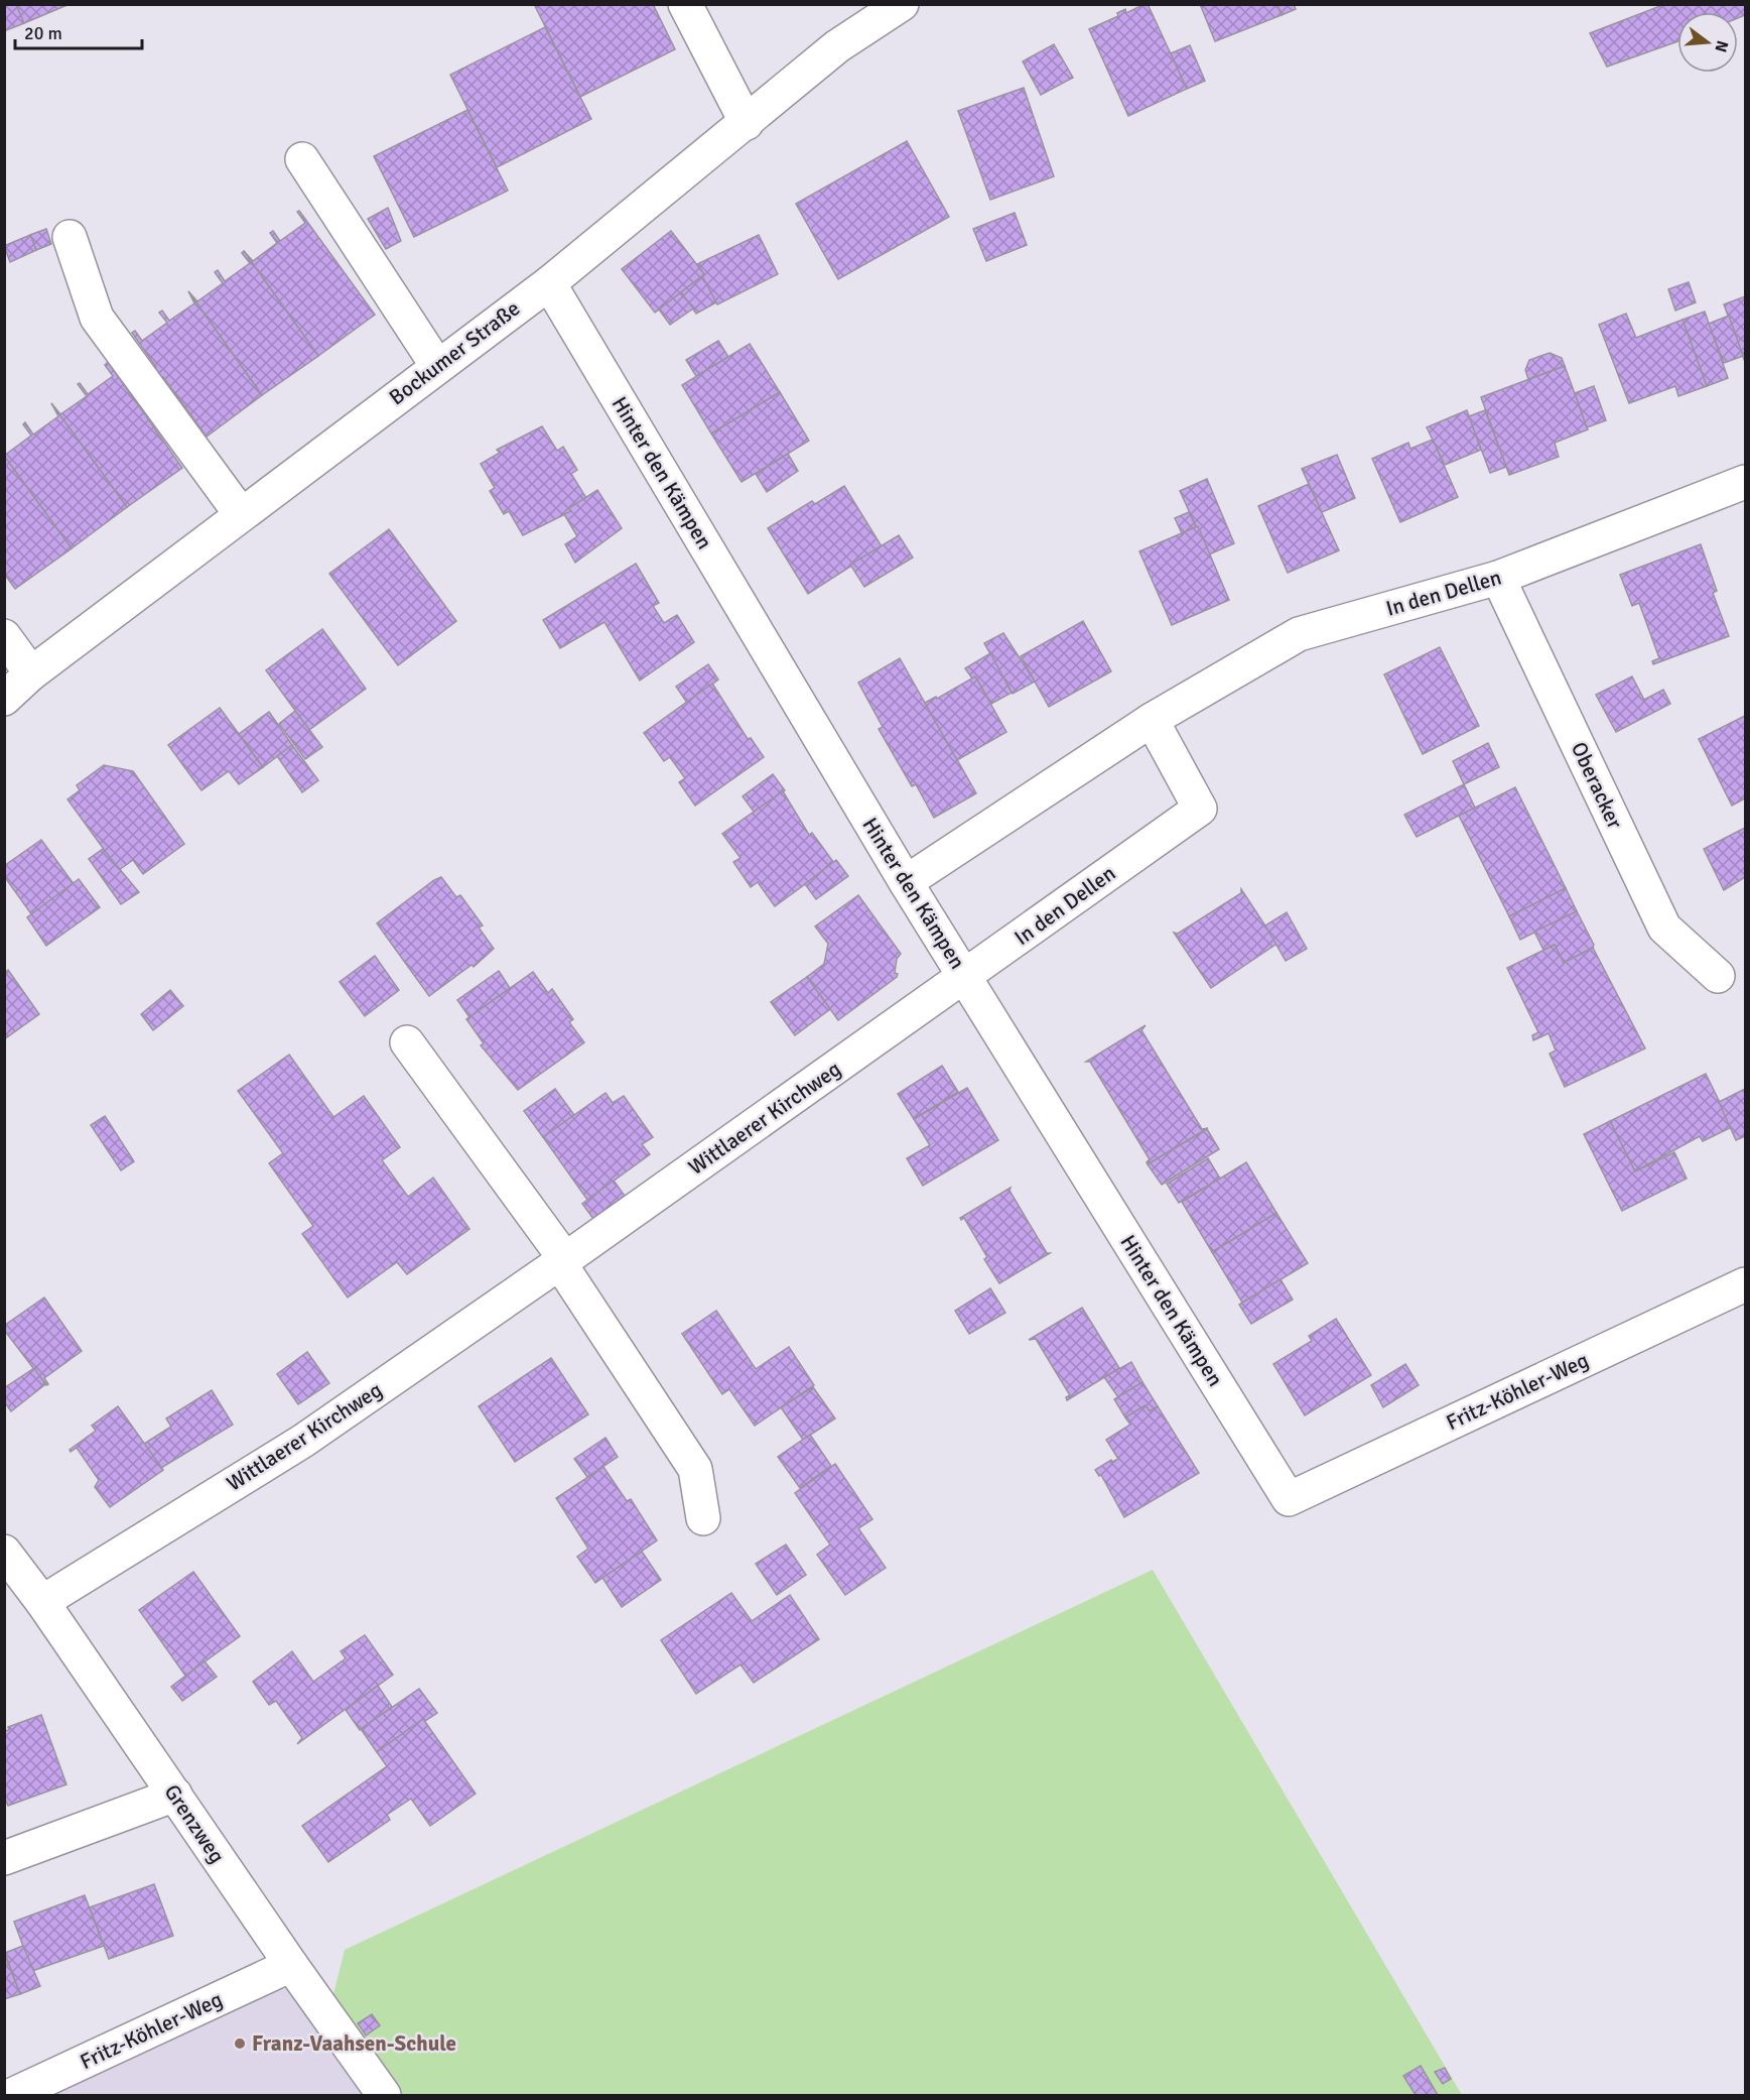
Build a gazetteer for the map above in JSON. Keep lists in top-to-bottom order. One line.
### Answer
{"streets":{"street":["Bockumer Straße","Hinter den Kämpen","In den Dellen","Oberacker","Wittlaerer Kirchweg","Fritz-Köhler-Weg","Grenzweg"]},"crossings":[["Bockumer Straße","Hinter den Kämpen"],["Hinter den Kämpen","In den Dellen"],["Hinter den Kämpen","Wittlaerer Kirchweg"],["Hinter den Kämpen","Fritz-Köhler-Weg"],["In den Dellen","Oberacker"],["In den Dellen","Wittlaerer Kirchweg"],["Wittlaerer Kirchweg","Grenzweg"],["Fritz-Köhler-Weg","Grenzweg"]],"places":["Franz-Vaahsen-Schule"],"scale_bar":"20 m","north":"right"}
